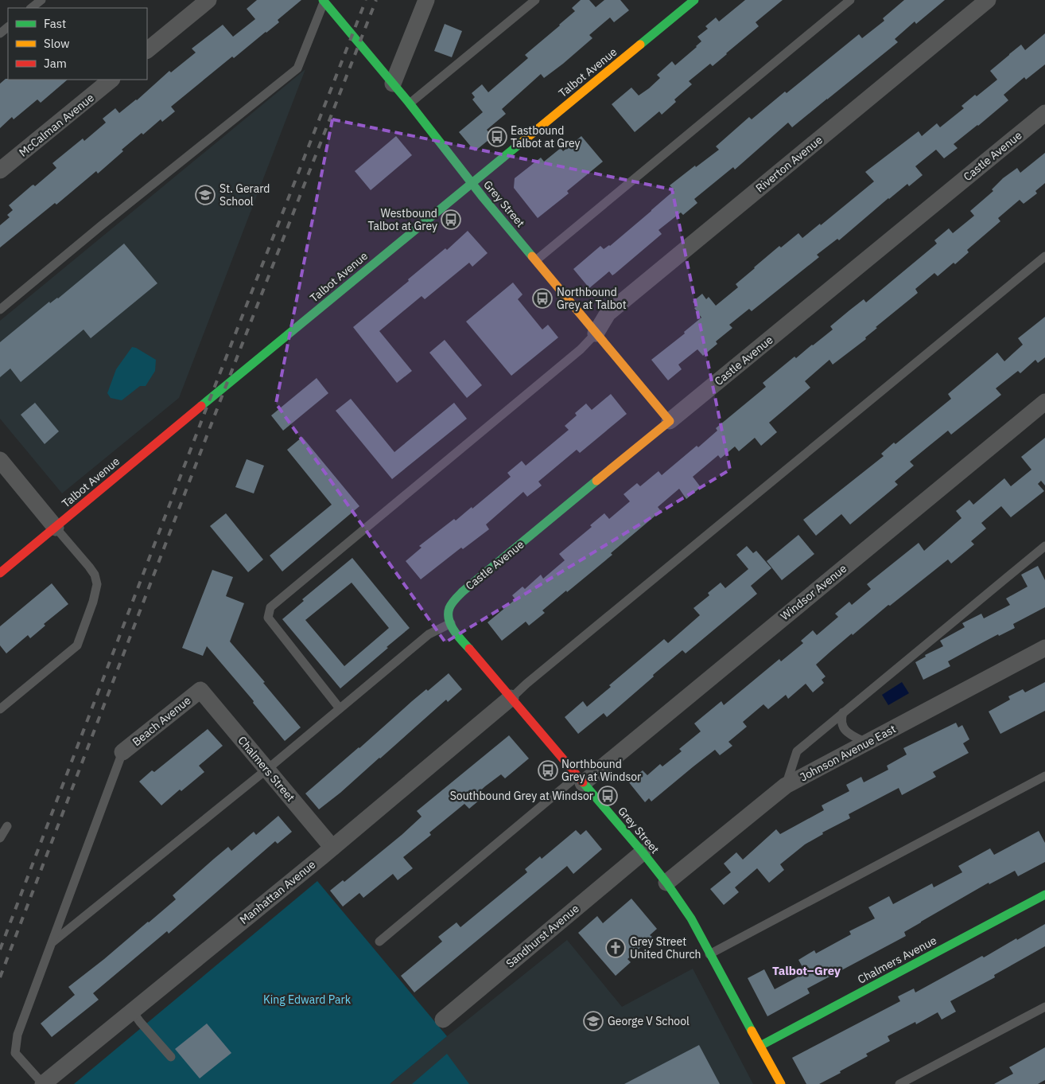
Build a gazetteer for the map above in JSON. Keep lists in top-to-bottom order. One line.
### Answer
{"streets":{"street":["Talbot Avenue","McCalman Avenue","Castle Avenue","Riverton Avenue","Grey Street","Windsor Avenue","Beach Avenue","Johnson Avenue East","Chalmers Street","Manhattan Avenue","Sandhurst Avenue","Chalmers Avenue"]},"crossings":[["Talbot Avenue","Grey Street"],["Castle Avenue","Grey Street"],["Riverton Avenue","Grey Street"],["Grey Street","Windsor Avenue"],["Grey Street","Johnson Avenue East"],["Grey Street","Manhattan Avenue"],["Grey Street","Sandhurst Avenue"],["Grey Street","Chalmers Avenue"],["Beach Avenue","Chalmers Street"],["Chalmers Street","Manhattan Avenue"]],"districts":["Talbot–Grey"],"parks":["King Edward Park"],"places":{"bus stop":["Eastbound Talbot at Grey","Westbound Talbot at Grey","Northbound Grey at Talbot","Northbound Grey at Windsor","Southbound Grey at Windsor"],"school or university":["St. Gerard School","George V School"],"church":["Grey Street United Church"]},"legend":["Fast","Slow","Jam"]}
